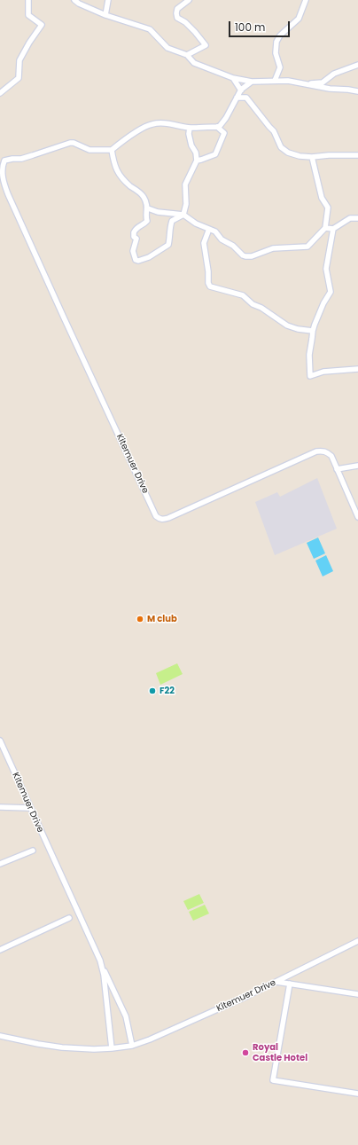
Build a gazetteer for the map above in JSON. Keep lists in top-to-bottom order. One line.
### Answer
{"streets":{"street":["Kitemuer Drive"]},"places":["M club","F22","Royal Castle Hotel"],"scale_bar":"100 m"}
